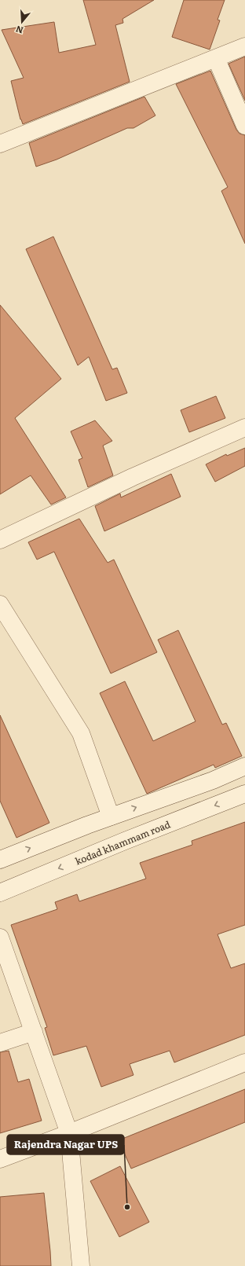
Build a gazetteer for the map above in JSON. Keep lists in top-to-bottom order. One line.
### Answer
{"streets":{"street":["kodad khammam road"]},"places":["Rajendra Nagar UPS"],"north":"bottom"}
